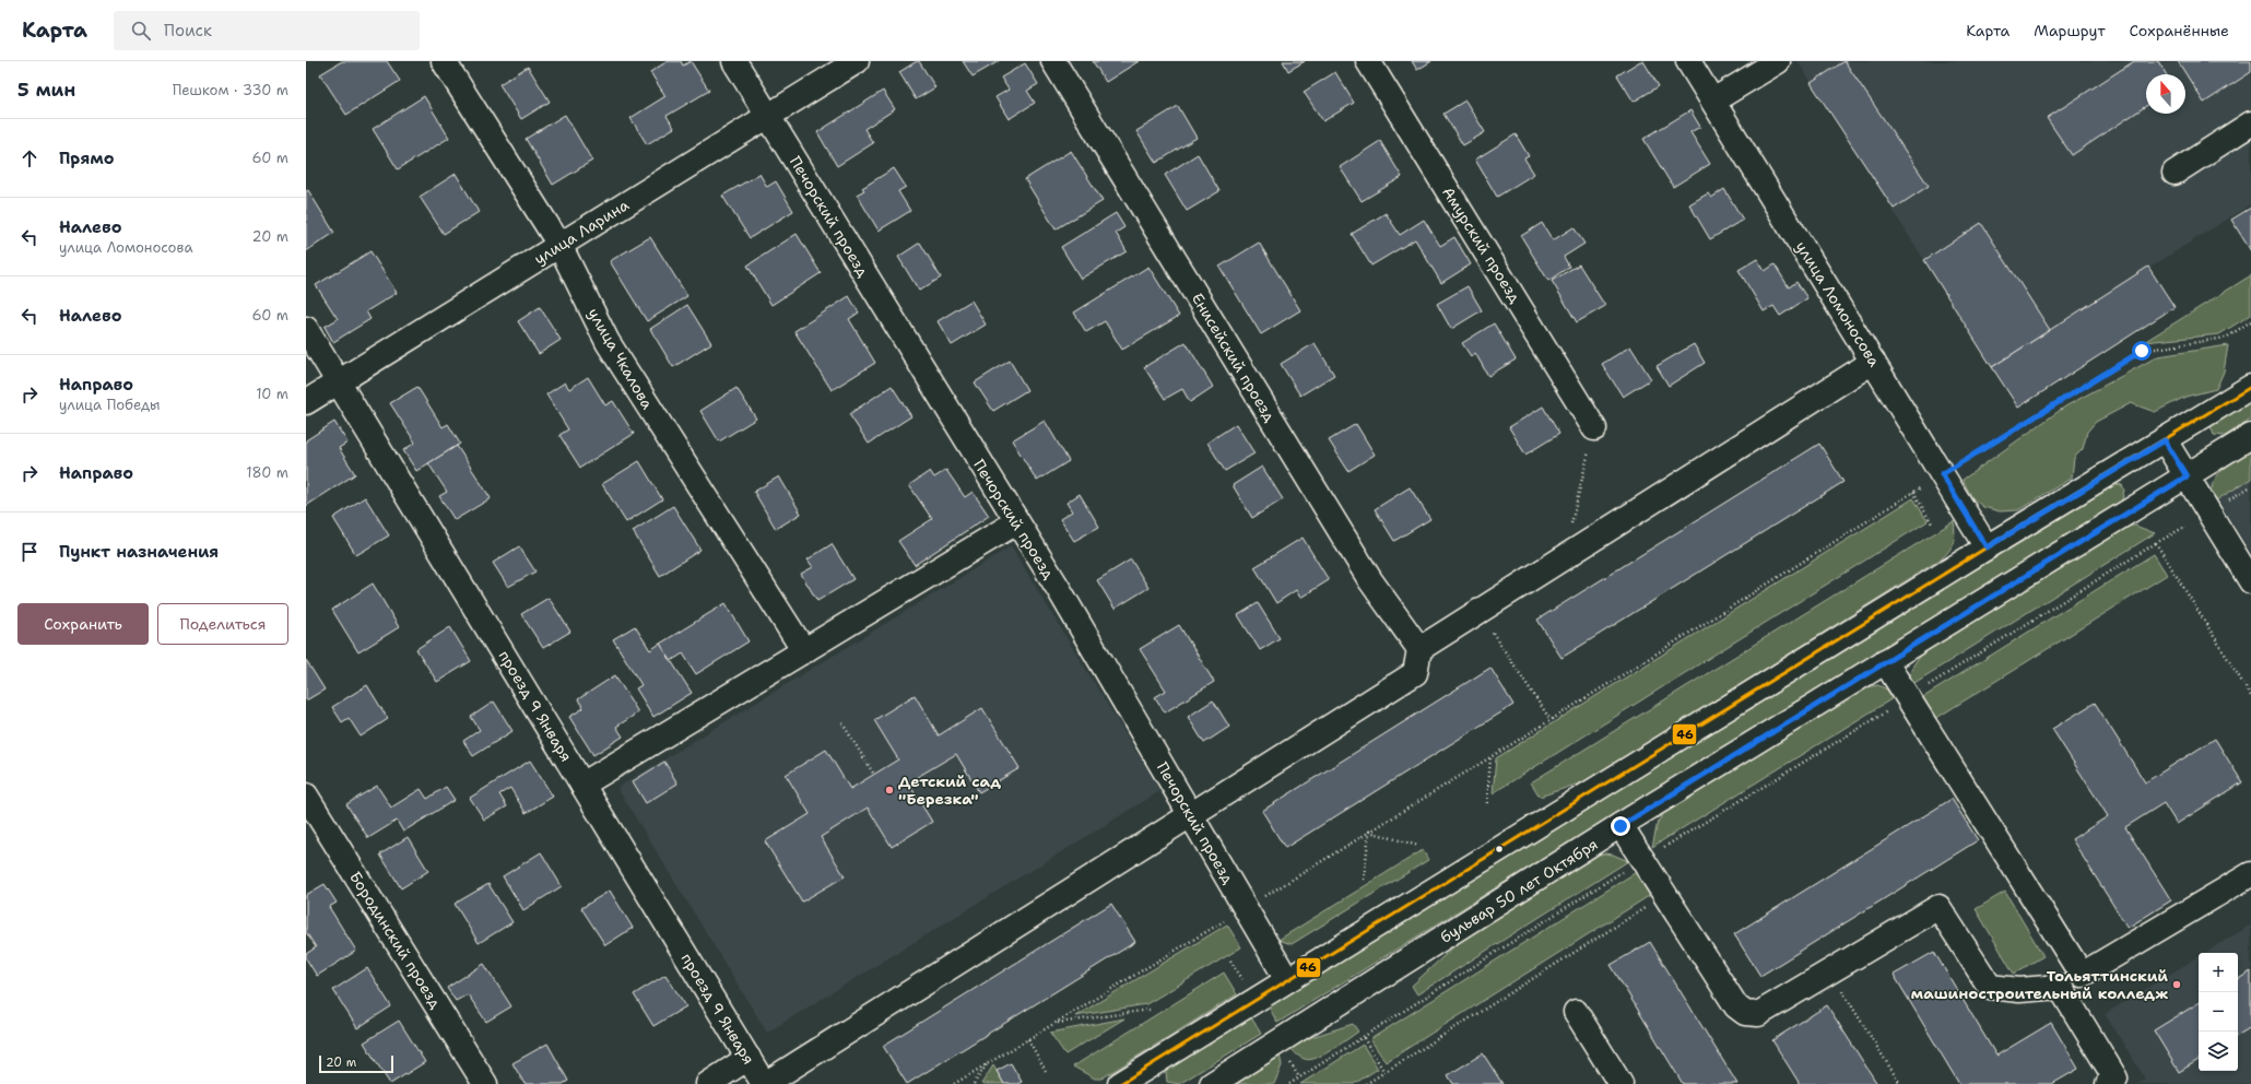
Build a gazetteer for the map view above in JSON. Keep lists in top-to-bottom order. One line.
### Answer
{"streets":{"street":["Печорский проезд","улица Ларина","Амурский проезд","улица Ломоносова","Енисейский проезд","улица Чкалова","проезд 9 Января","бульвар 50 лет Октября","Бородинский проезд"]},"crossings":[["Печорский проезд","улица Ларина"],["улица Ларина","улица Чкалова"],["улица Ларина","проезд 9 Января"]],"places":["Детский сад \"Березка\"","Тольяттинский машиностроительный колледж"],"lines":["transit line 46"],"scale_bar":"20 m","north":"top","page":{"header":"Карта","search":"Поиск","nav":["Карта","Маршрут","Сохранённые"],"heading":["5 мин","Пешком · 330 m"],"list":[["Прямо","60 m"],["Налево","улица Ломоносова","20 m"],["Налево","60 m"],["Направо","улица Победы","10 m"],["Направо","180 m"],"Пункт назначения"],"buttons":["Сохранить","Поделиться"],"map_buttons":["+","−"],"scale":"20 m"}}
